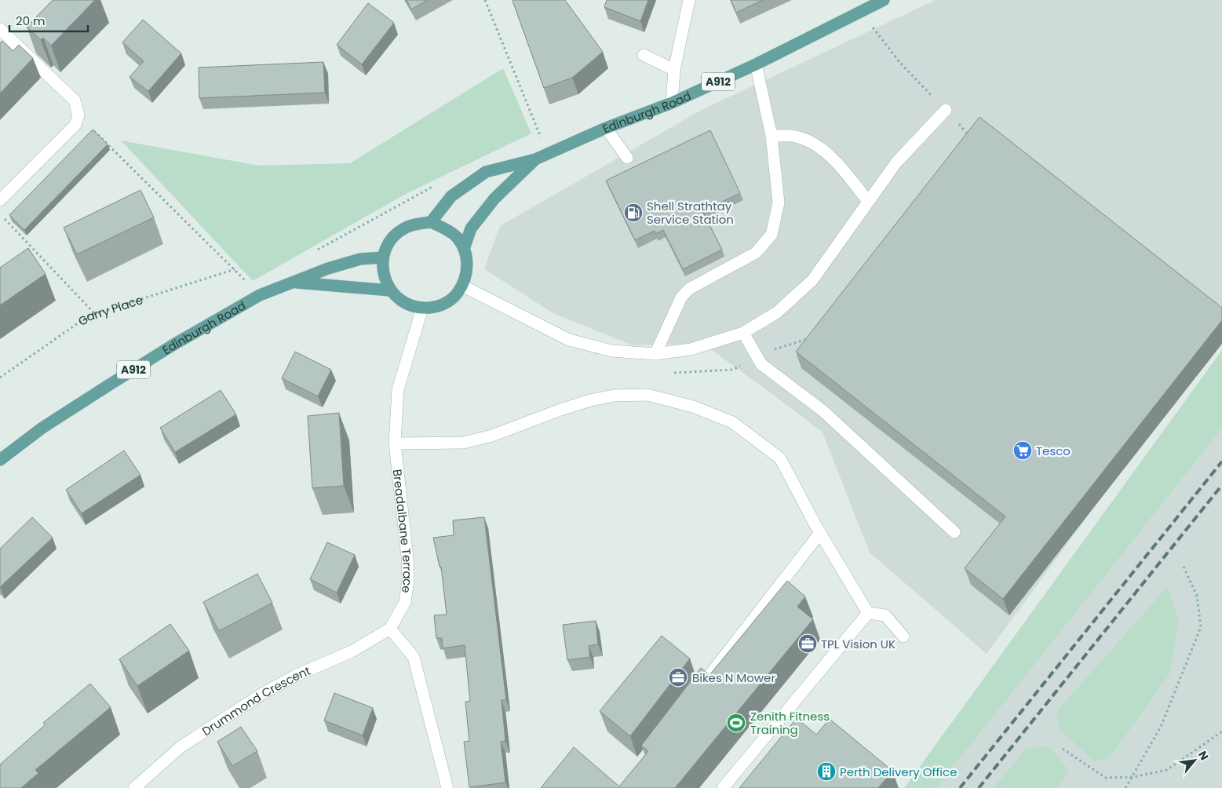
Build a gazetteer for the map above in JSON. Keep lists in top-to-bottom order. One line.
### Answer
{"streets":{"main road":["A912","Edinburgh Road"],"street":["Breadalbane Terrace","Drummond Crescent"],"path":["Garry Place"]},"crossings":[["Edinburgh Road","Breadalbane Terrace"],["Breadalbane Terrace","Drummond Crescent"]],"places":{"fuel station":["Shell Strathtay Service Station"],"supermarket":["Tesco"],"office":["TPL Vision UK","Bikes N Mower"],"sports":["Zenith Fitness Training"],"building":["Perth Delivery Office"]},"scale_bar":"20 m","north":"top right"}
